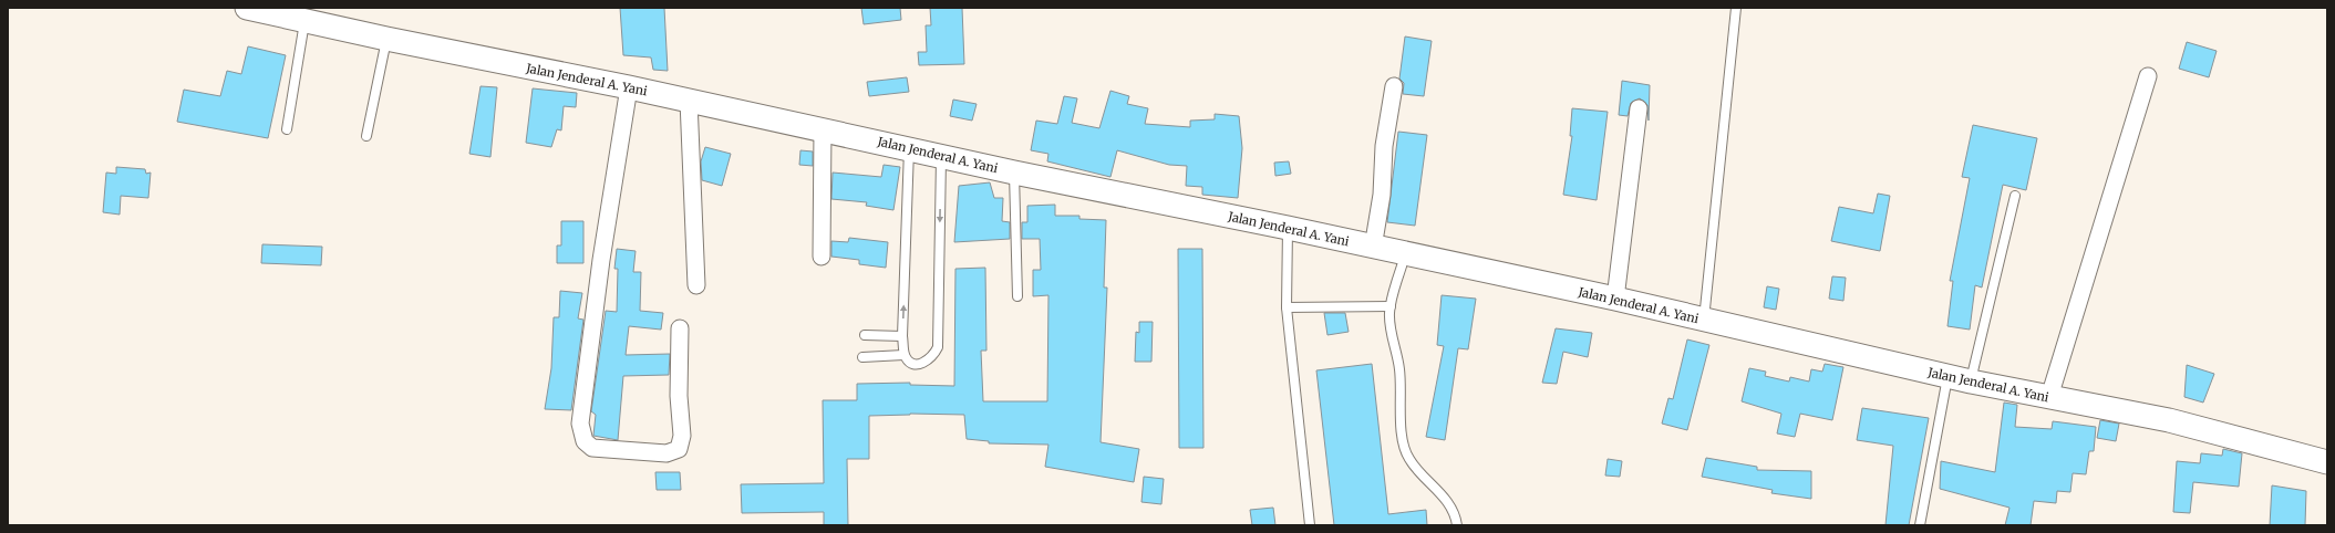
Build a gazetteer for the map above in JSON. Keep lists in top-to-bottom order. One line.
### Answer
{"streets":{"main road":["Jalan Jenderal A. Yani"]}}
